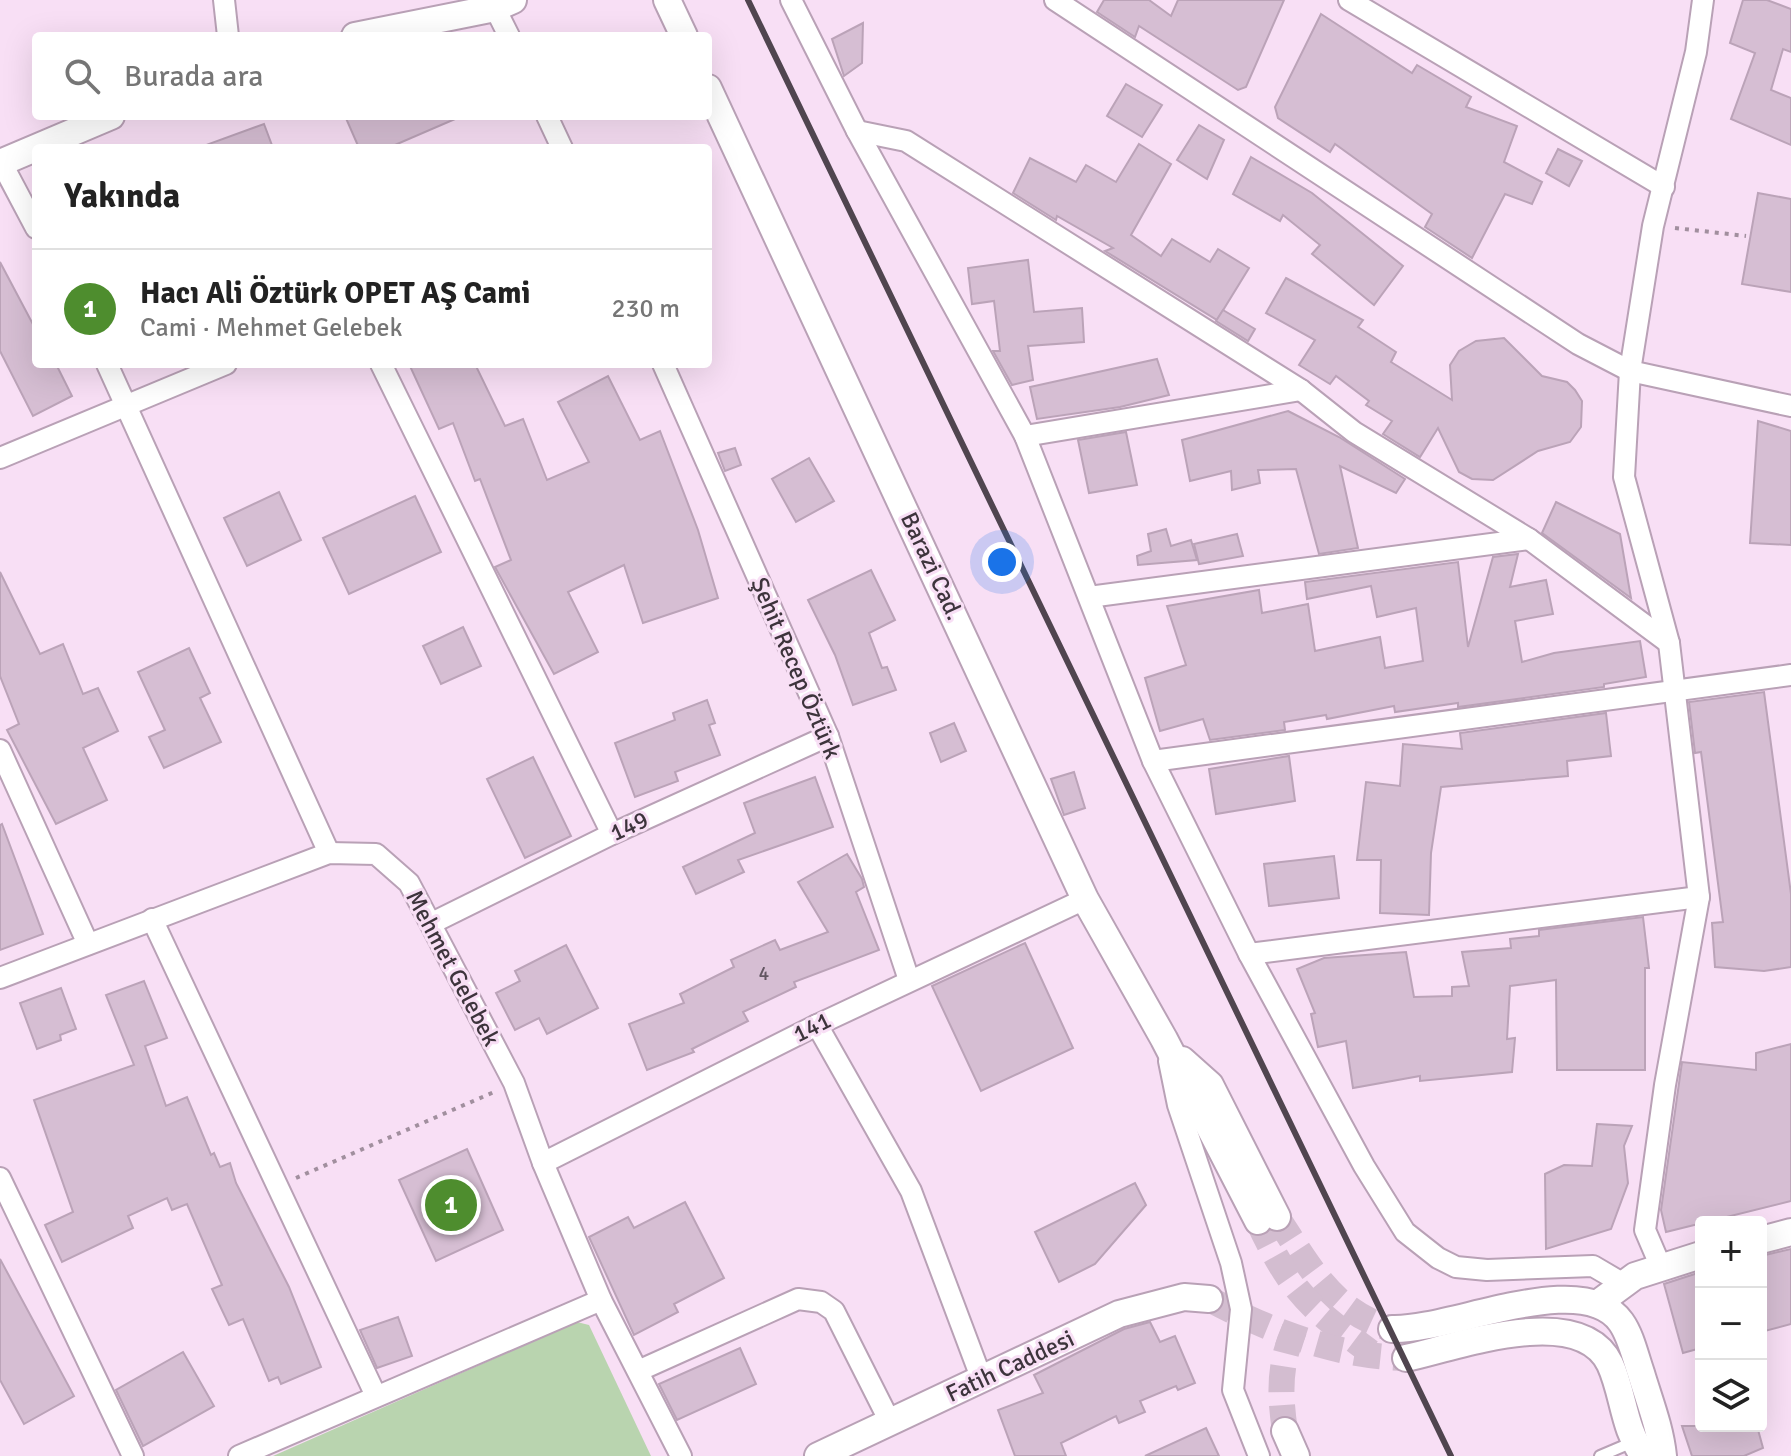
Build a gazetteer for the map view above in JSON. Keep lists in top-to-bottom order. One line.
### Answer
{"streets":{"street":["Barazi Cad.","Şehit Recep Öztürk","149","Mehmet Gelebek","141","Fatih Caddesi"]},"crossings":[["Barazi Cad.","141"],["Şehit Recep Öztürk","149"],["Şehit Recep Öztürk","141"],["149","Mehmet Gelebek"],["Mehmet Gelebek","141"]],"house_numbers":["4"],"page":{"search":"Burada ara","heading":"Yakında","list":[{"mark":"1","name":"Hacı Ali Öztürk OPET AŞ Cami","note":"Cami · Mehmet Gelebek","value":"230 m"}],"pins":"1","map_buttons":["+","−"]}}
